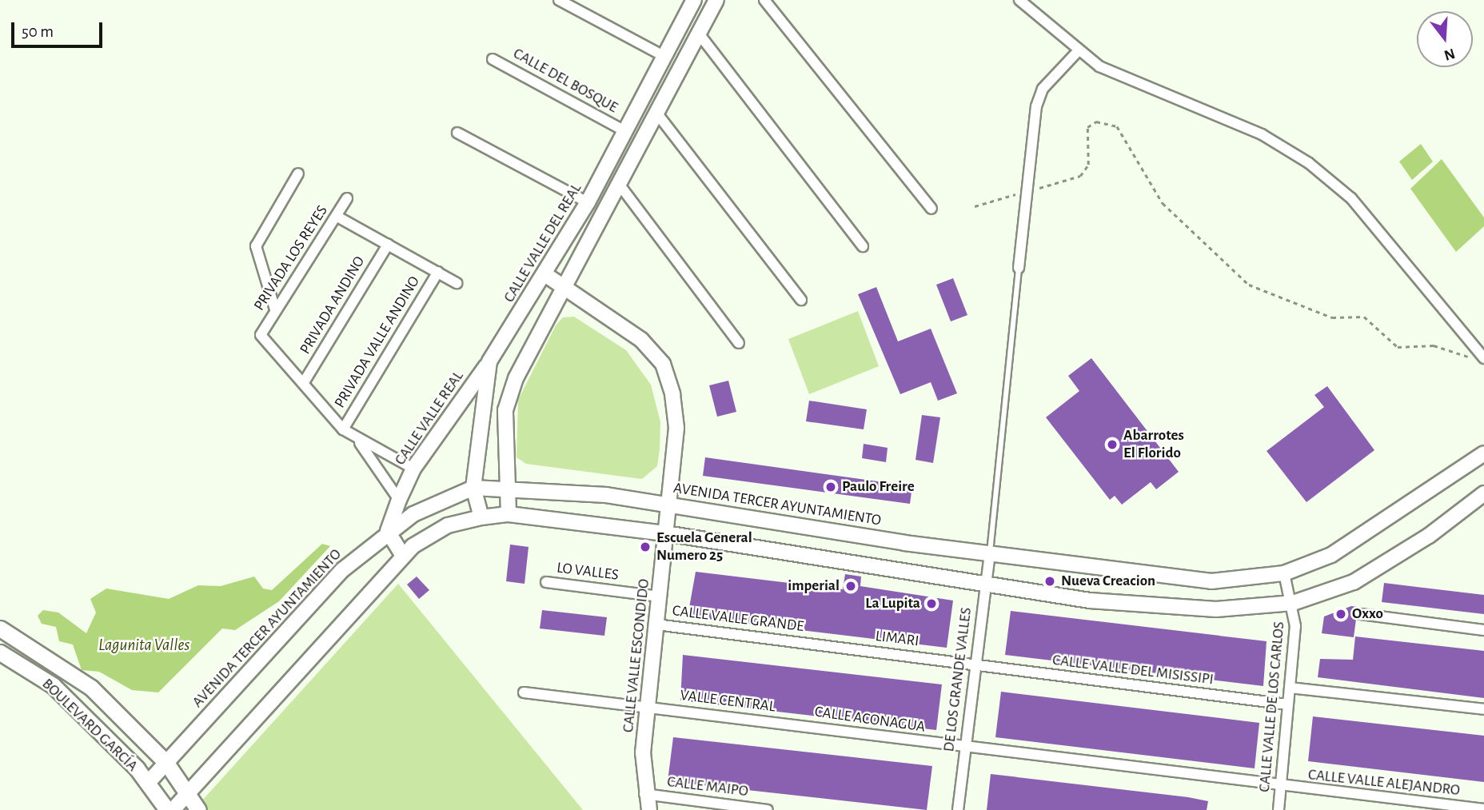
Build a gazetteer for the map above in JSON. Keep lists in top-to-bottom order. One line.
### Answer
{"streets":{"main road":["CALLE VALLE DEL REAL","CALLE VALLE REAL","AVENIDA TERCER AYUNTAMIENTO","CALLE VALLE ESCONDIDO","BOULEVARD GARCÍA"],"street":["CALLE DEL BOSQUE","PRIVADA LOS REYES","PRIVADA ANDINO","PRIVADA VALLE ANDINO","LO VALLES","CALLE VALLE GRANDE","LIMARI","CALLE VALLE DEL MISISSIPI","DE LOS GRANDE VALLES","VALLE CENTRAL","CALLE VALLE DE LOS CARLOS","CALLE ACONAGUA","CALLE VALLE ALEJANDRO","CALLE MAIPO"]},"crossings":[["CALLE DEL BOSQUE","CALLE VALLE DEL REAL"],["CALLE VALLE DEL REAL","CALLE VALLE REAL"],["CALLE VALLE DEL REAL","AVENIDA TERCER AYUNTAMIENTO"],["CALLE VALLE DEL REAL","CALLE VALLE ESCONDIDO"],["PRIVADA LOS REYES","PRIVADA VALLE ANDINO"],["PRIVADA ANDINO","PRIVADA VALLE ANDINO"],["PRIVADA VALLE ANDINO","CALLE VALLE REAL"],["CALLE VALLE REAL","AVENIDA TERCER AYUNTAMIENTO"],["AVENIDA TERCER AYUNTAMIENTO","CALLE VALLE ESCONDIDO"],["AVENIDA TERCER AYUNTAMIENTO","DE LOS GRANDE VALLES"],["AVENIDA TERCER AYUNTAMIENTO","CALLE VALLE DE LOS CARLOS"],["AVENIDA TERCER AYUNTAMIENTO","BOULEVARD GARCÍA"],["LO VALLES","CALLE VALLE ESCONDIDO"],["CALLE VALLE GRANDE","LIMARI"],["CALLE VALLE GRANDE","CALLE VALLE ESCONDIDO"],["LIMARI","CALLE VALLE DEL MISISSIPI"],["LIMARI","DE LOS GRANDE VALLES"],["CALLE VALLE ESCONDIDO","VALLE CENTRAL"],["CALLE VALLE ESCONDIDO","CALLE MAIPO"],["CALLE VALLE DEL MISISSIPI","DE LOS GRANDE VALLES"],["CALLE VALLE DEL MISISSIPI","CALLE VALLE DE LOS CARLOS"],["DE LOS GRANDE VALLES","CALLE ACONAGUA"],["VALLE CENTRAL","CALLE ACONAGUA"],["CALLE VALLE DE LOS CARLOS","CALLE VALLE ALEJANDRO"],["CALLE ACONAGUA","CALLE VALLE ALEJANDRO"]],"water":["Lagunita Valles"],"places":["Abarrotes El Florido","Paulo Freire","Escuela General Numero 25","Nueva Creacion","imperial","La Lupita","Oxxo"],"scale_bar":"50 m","north":"bottom"}
